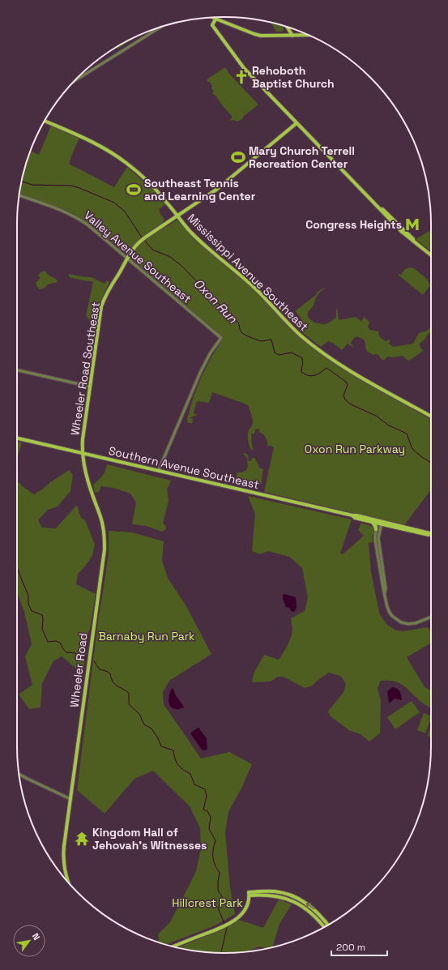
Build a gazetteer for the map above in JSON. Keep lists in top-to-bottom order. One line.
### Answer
{"streets":{"main road":["Mississippi Avenue Southeast","Wheeler Road Southeast","Southern Avenue Southeast","Wheeler Road"],"street":["Valley Avenue Southeast"]},"crossings":[["Valley Avenue Southeast","Wheeler Road Southeast"],["Valley Avenue Southeast","Southern Avenue Southeast"],["Mississippi Avenue Southeast","Wheeler Road Southeast"],["Wheeler Road Southeast","Southern Avenue Southeast"],["Wheeler Road Southeast","Wheeler Road"],["Southern Avenue Southeast","Wheeler Road"]],"water":["Oxon Run"],"parks":["Oxon Run Parkway","Barnaby Run Park","Hillcrest Park"],"places":{"church":["Rehoboth Baptist Church"],"sports":["Mary Church Terrell Recreation Center","Southeast Tennis and Learning Center"],"metro station":["Congress Heights"],"temple":["Kingdom Hall of Jehovah’s Witnesses"]},"scale_bar":"200 m","north":"top right"}
